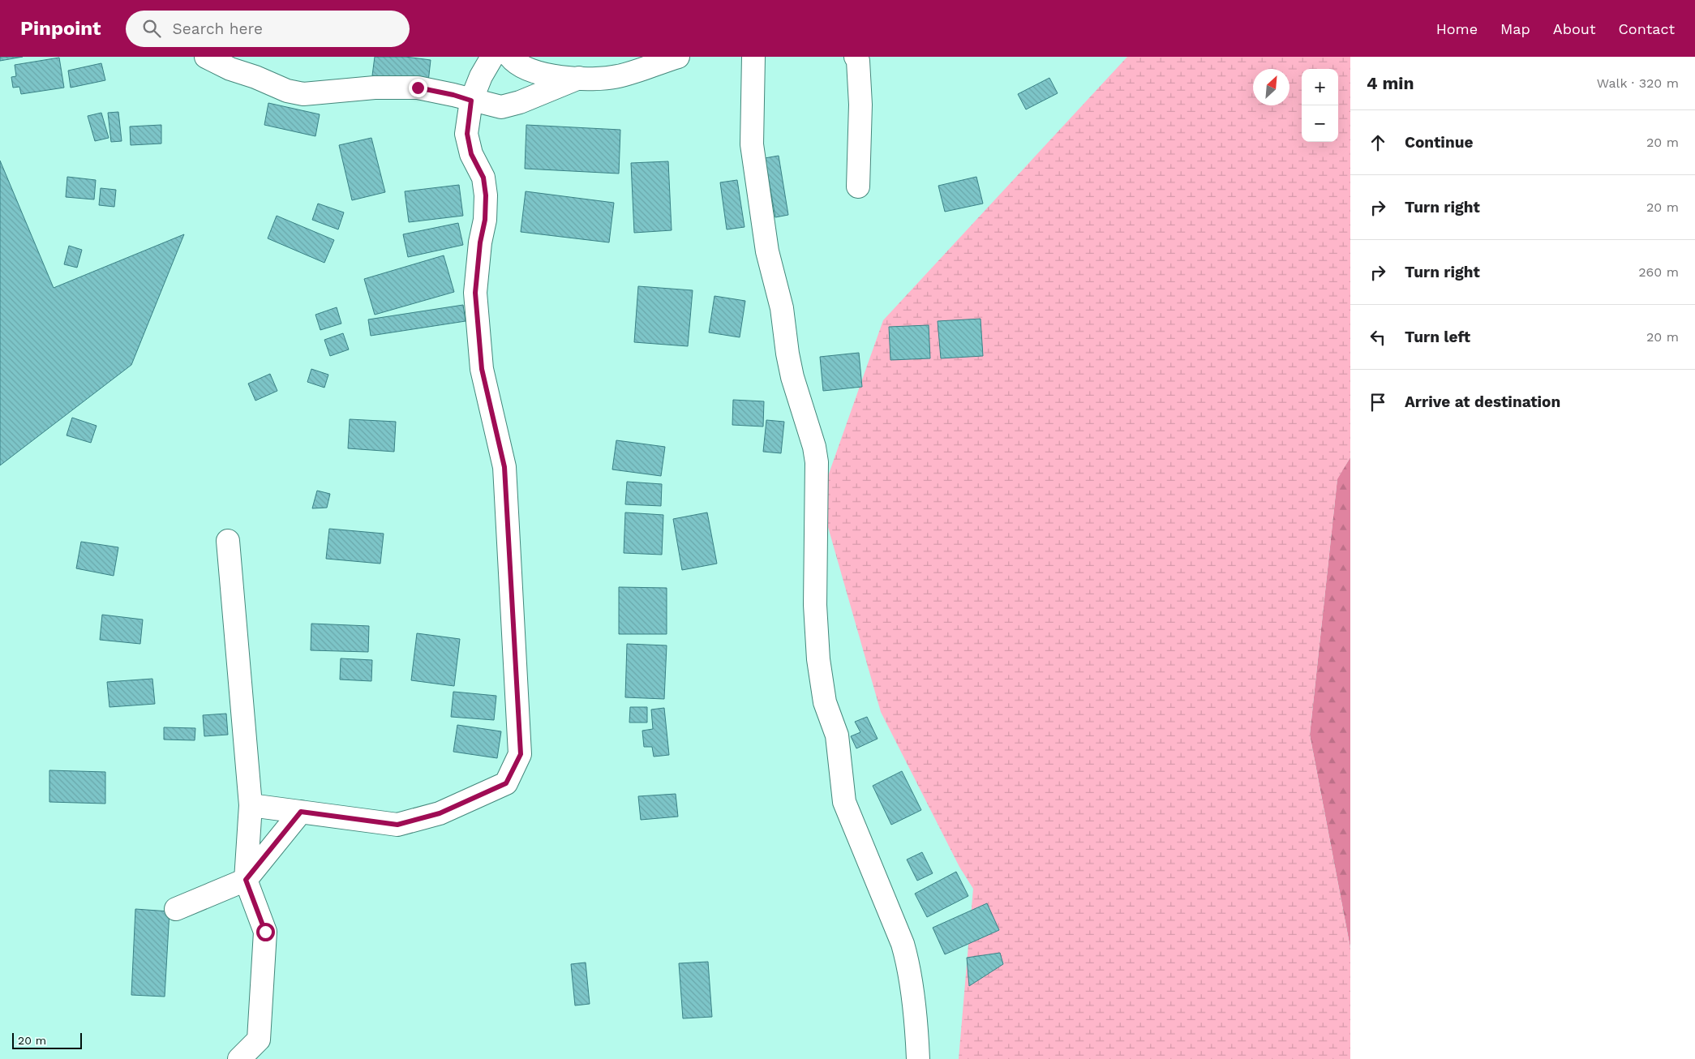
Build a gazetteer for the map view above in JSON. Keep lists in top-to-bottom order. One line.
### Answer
{"scale_bar":"20 m","north":"top right","page":{"header":"Pinpoint","search":"Search here","nav":["Home","Map","About","Contact"],"heading":["4 min","Walk · 320 m"],"map_buttons":["+","−"],"list":[["Continue","20 m"],["Turn right","20 m"],["Turn right","260 m"],["Turn left","20 m"],"Arrive at destination"],"scale":"20 m"}}
